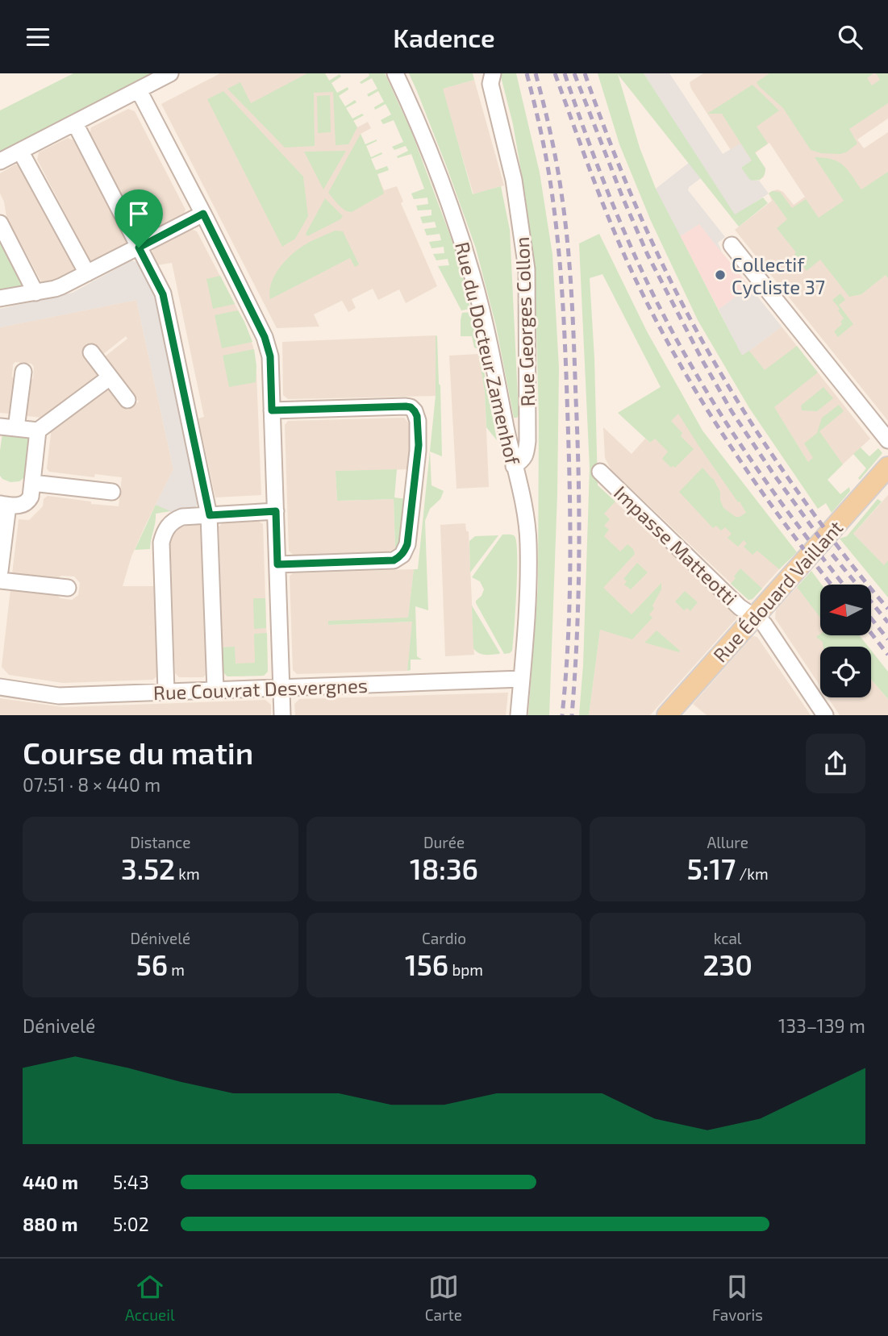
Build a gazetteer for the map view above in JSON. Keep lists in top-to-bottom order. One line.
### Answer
{"streets":{"main road":["Rue Édouard Vaillant"],"street":["Rue Georges Collon","Rue du Docteur Zamenhof","Impasse Matteotti","Rue Couvrat Desvergnes"]},"crossings":[["Rue Georges Collon","Rue du Docteur Zamenhof"],["Rue du Docteur Zamenhof","Rue Couvrat Desvergnes"],["Impasse Matteotti","Rue Édouard Vaillant"]],"places":["Collectif Cycliste 37"],"north":"left","page":{"header":"Kadence","heading":["Course du matin","07:51 · 8 × 440 m"],"stats":[["Distance","3.52 km"],["Durée","18:36"],["Allure","5:17 /km"],["Dénivelé","56 m"],["Cardio","156 bpm"],["kcal","230"]],"chart":["Dénivelé","133–139 m"],"list":[{"name":"440 m","note":"5:43"},{"name":"880 m","note":"5:02"}],"tabs":["Accueil","Carte","Favoris"]}}
